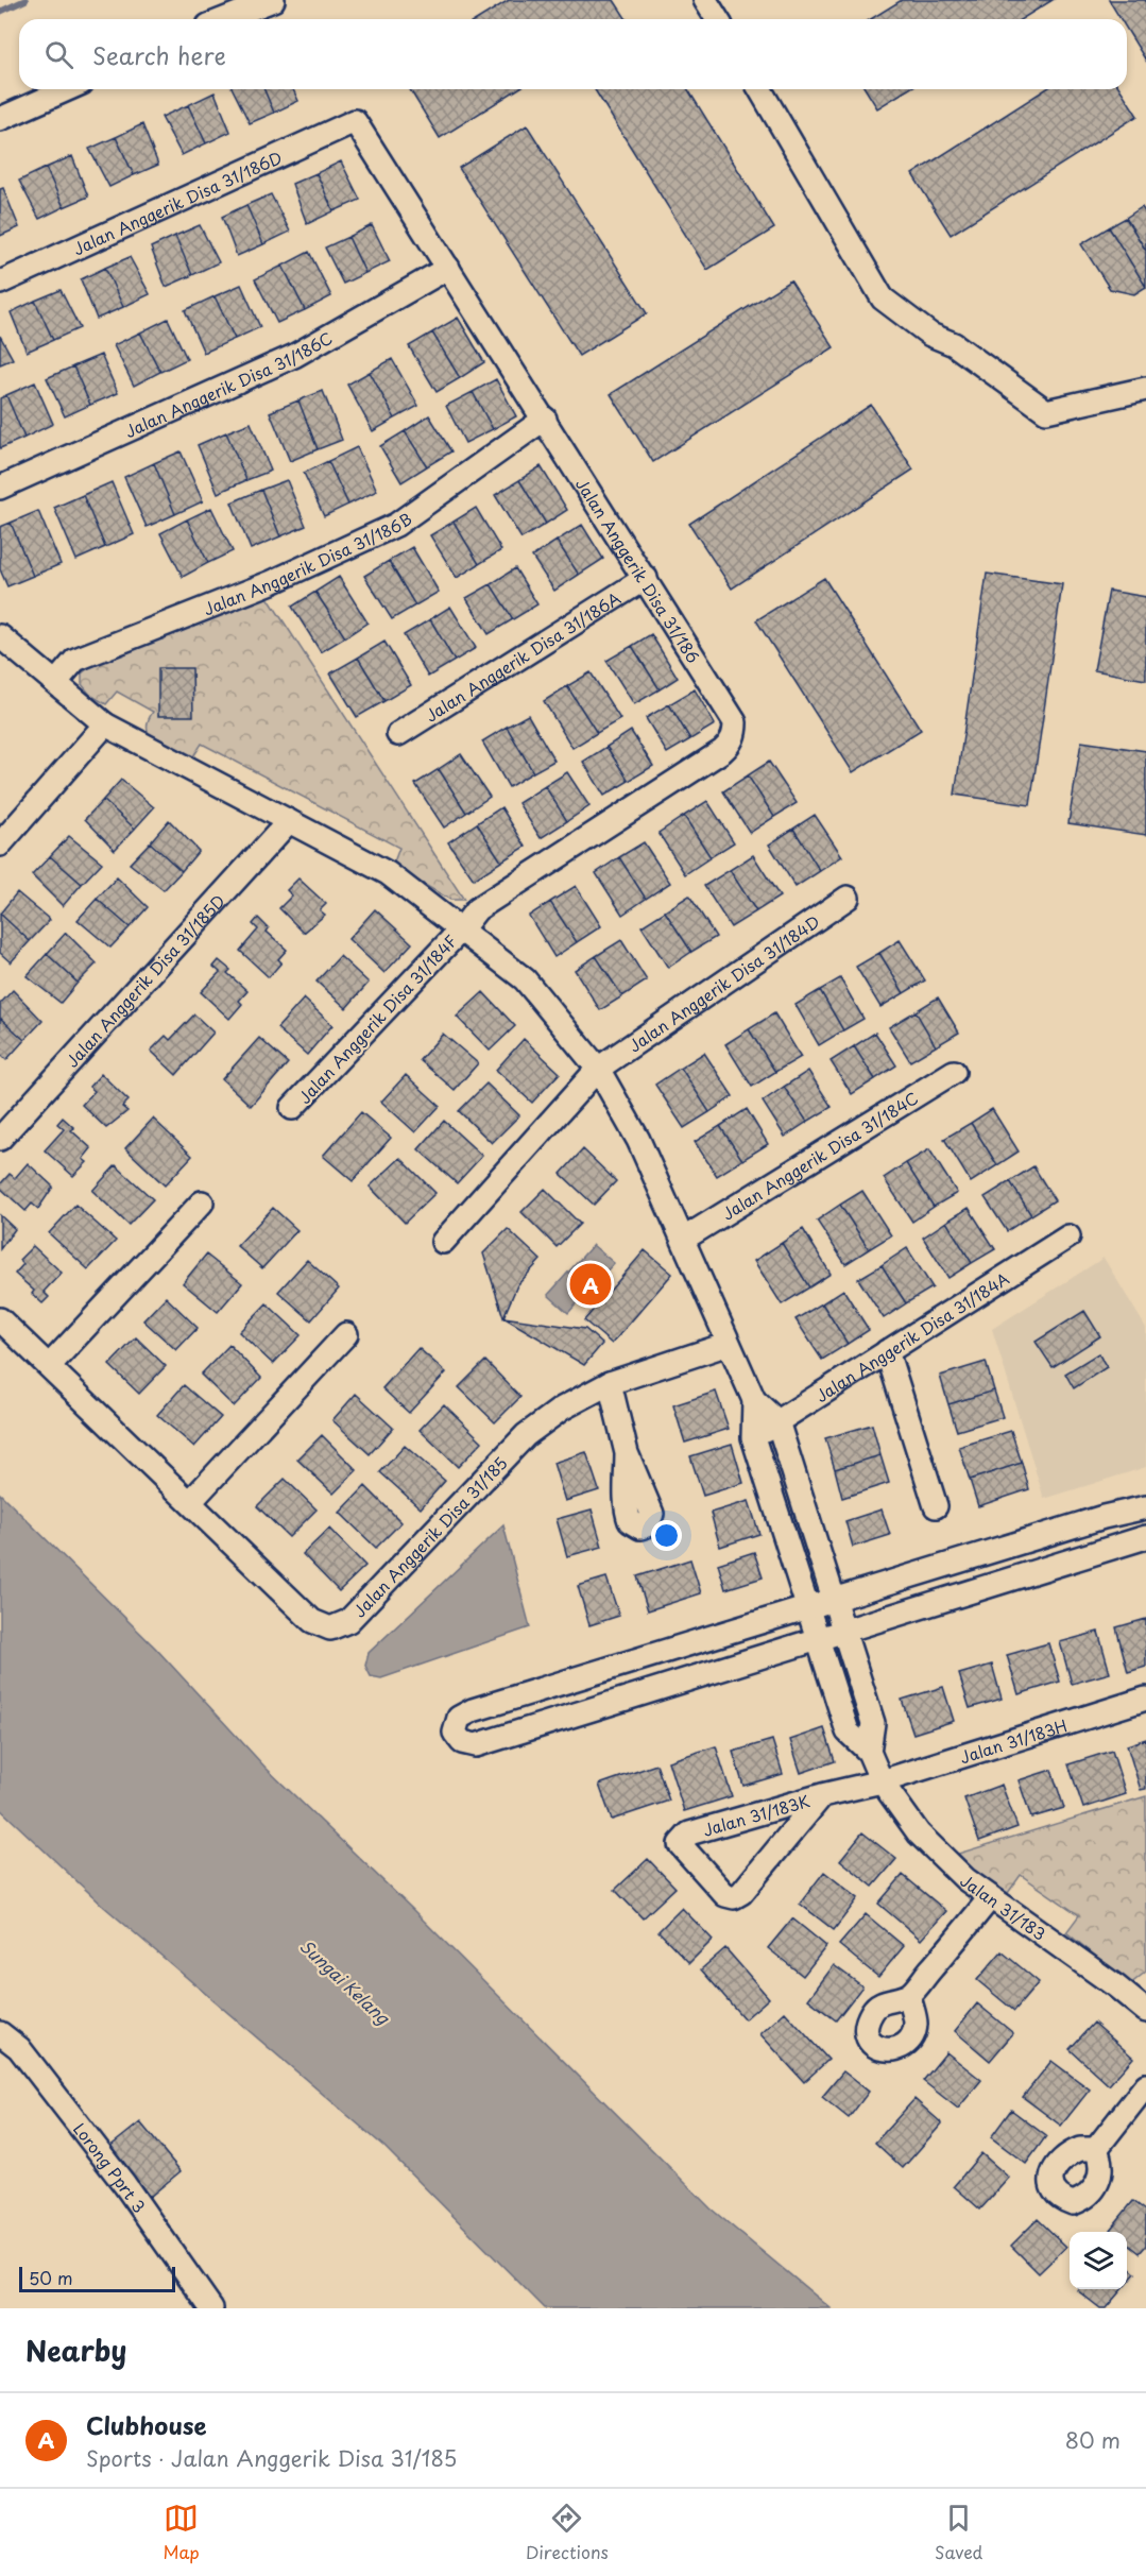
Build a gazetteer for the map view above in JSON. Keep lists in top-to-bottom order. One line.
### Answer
{"streets":{"street":["Jalan Anggerik Disa 31/186D","Jalan Anggerik Disa 31/186C","Jalan Anggerik Disa 31/186B","Jalan Anggerik Disa 31/186","Jalan Anggerik Disa 31/186A","Jalan Anggerik Disa 31/185D","Jalan Anggerik Disa 31/184D","Jalan Anggerik Disa 31/184F","Jalan Anggerik Disa 31/184C","Jalan Anggerik Disa 31/184A","Jalan Anggerik Disa 31/185","Jalan 31/183H","Jalan 31/183K","Jalan 31/183","Lorong Pprt 3"]},"crossings":[["Jalan Anggerik Disa 31/186D","Jalan Anggerik Disa 31/186"],["Jalan Anggerik Disa 31/186C","Jalan Anggerik Disa 31/186"],["Jalan Anggerik Disa 31/186B","Jalan Anggerik Disa 31/186"],["Jalan Anggerik Disa 31/186","Jalan Anggerik Disa 31/186A"],["Jalan Anggerik Disa 31/186","Jalan Anggerik Disa 31/184F"],["Jalan 31/183H","Jalan 31/183K"],["Jalan 31/183H","Jalan 31/183"],["Jalan 31/183K","Jalan 31/183"]],"water":["Sungai Kelang"],"scale_bar":"50 m","page":{"search":"Search here","pins":"A","scale":"50 m","heading":"Nearby","list":[{"mark":"A","name":"Clubhouse","note":"Sports · Jalan Anggerik Disa 31/185","value":"80 m"}],"nav":["Map","Directions","Saved"]}}
